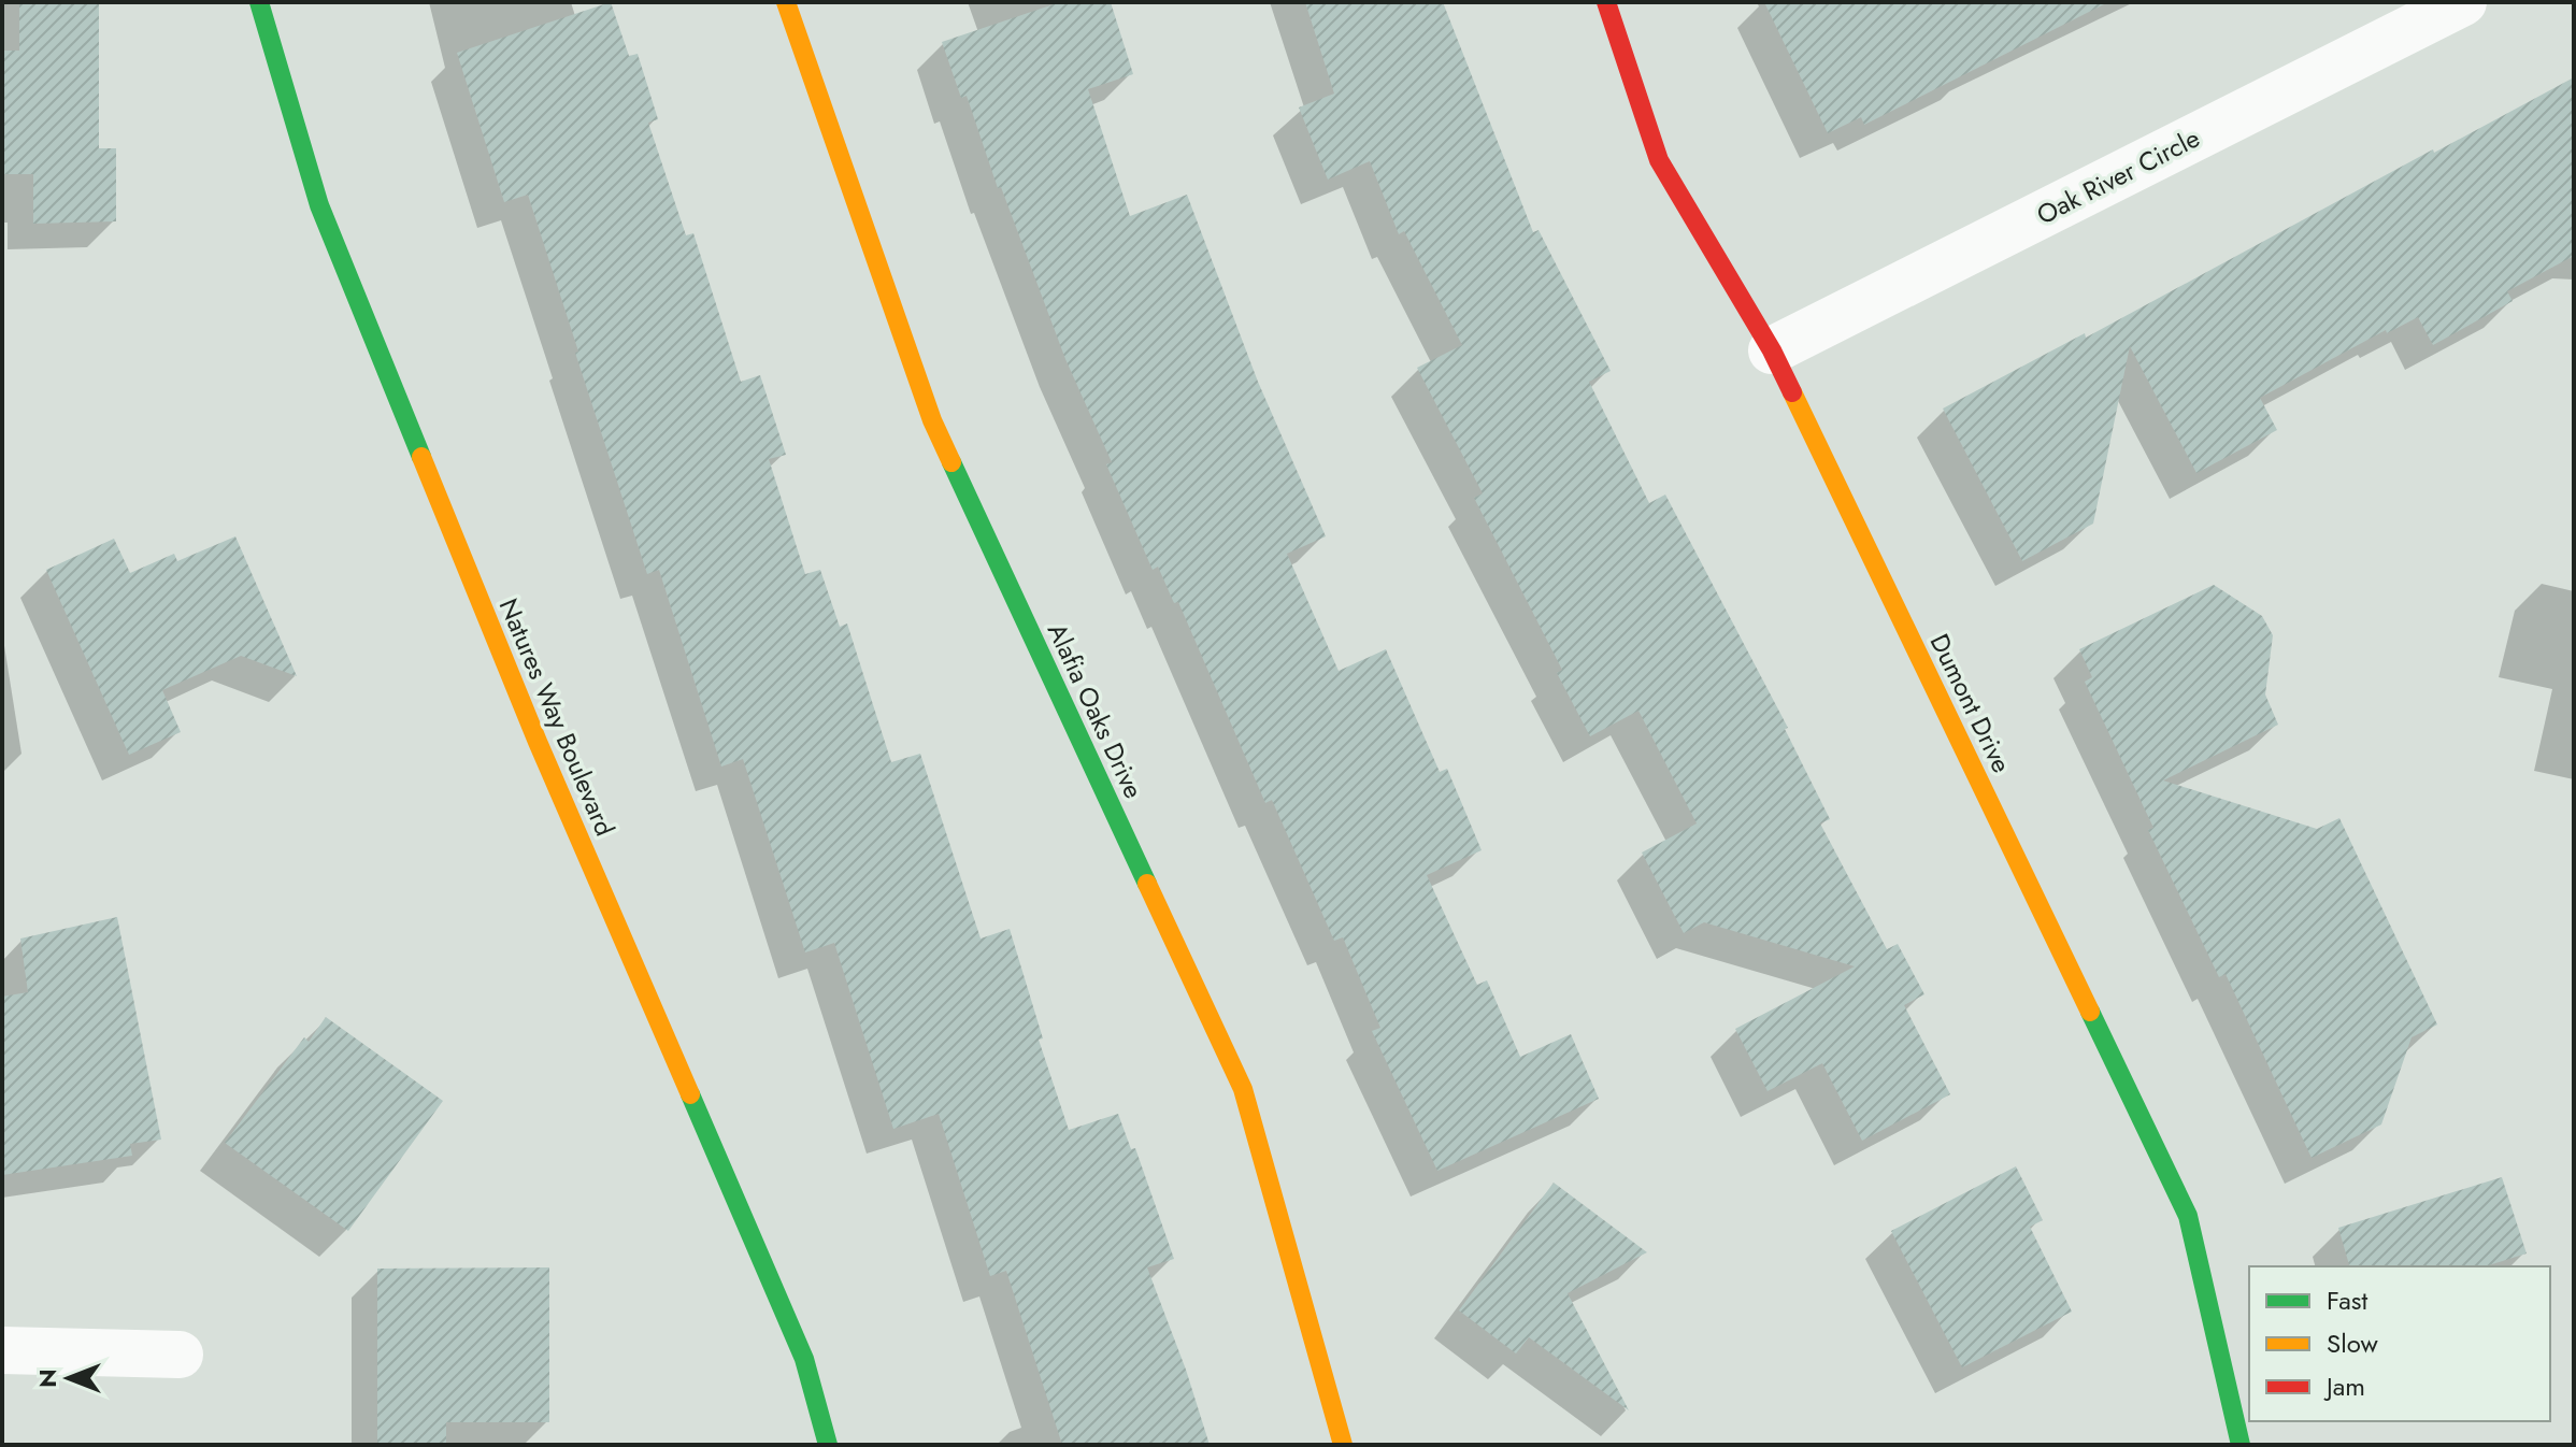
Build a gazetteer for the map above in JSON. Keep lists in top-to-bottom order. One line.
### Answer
{"streets":{"street":["Oak River Circle","Dumont Drive","Alafia Oaks Drive","Natures Way Boulevard"]},"crossings":[["Oak River Circle","Dumont Drive"]],"legend":["Fast","Slow","Jam"],"north":"left"}
